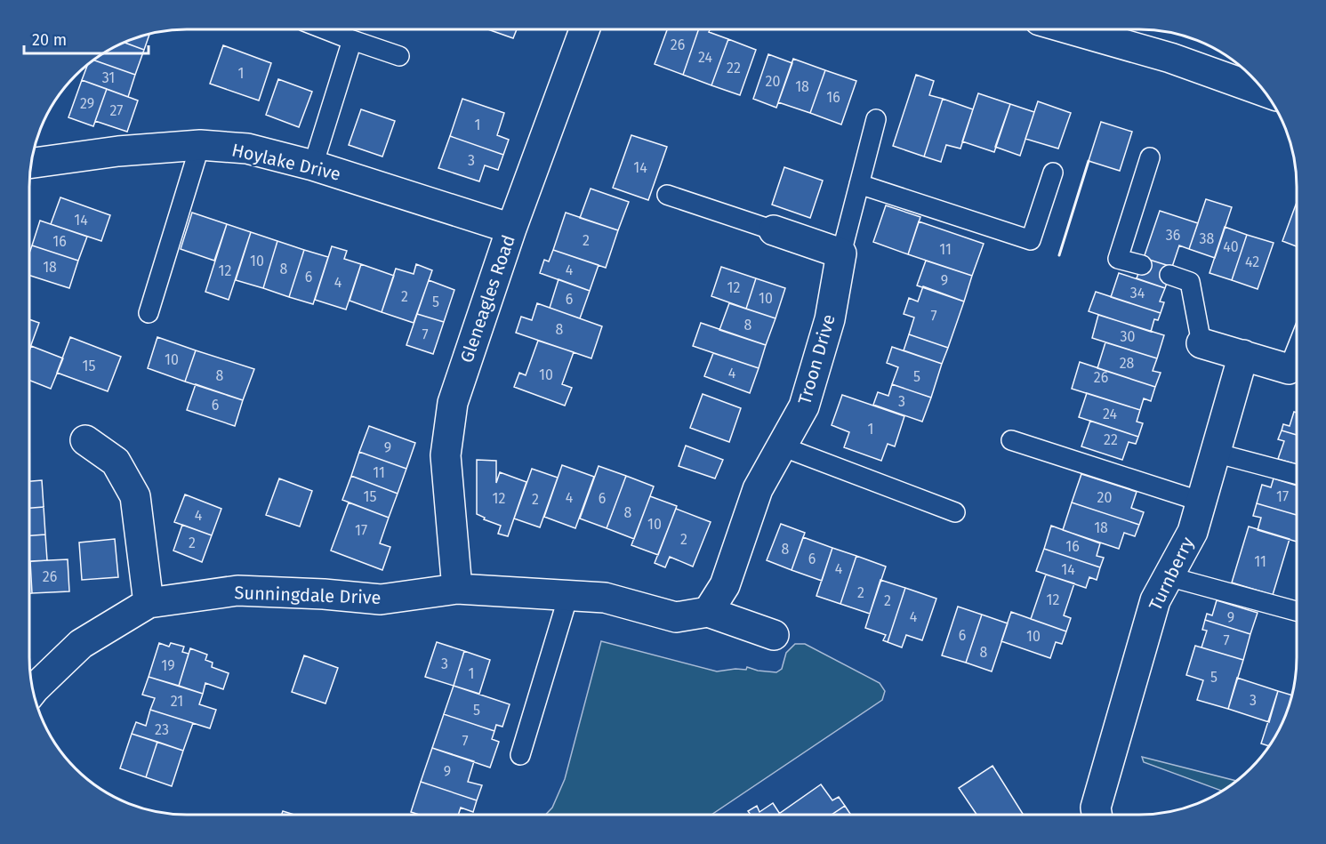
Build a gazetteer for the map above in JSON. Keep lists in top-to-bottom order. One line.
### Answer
{"streets":{"street":["Hoylake Drive","Gleneagles Road","Troon Drive","Turnberry","Sunningdale Drive"]},"crossings":[["Hoylake Drive","Gleneagles Road"],["Gleneagles Road","Sunningdale Drive"],["Troon Drive","Sunningdale Drive"]],"house_numbers":["26","24","22","1","31","20","18","16","29","27","1","3","14","14","36","38","2","16","40","11","10","42","18","8","4","12","6","9","4","12","34","2","10","6","5","7","8","8","7","30","10","28","15","4","10","8","5","26","3","6","24","1","22","9","11","15","17","4","20","12","6","2","8","4","10","18","17","2","2","16","8","6","11","4","14","26","2","12","2","4","9","6","10","7","8","3","19","1","5","3","21","5","23","7","9"],"scale_bar":"20 m"}
